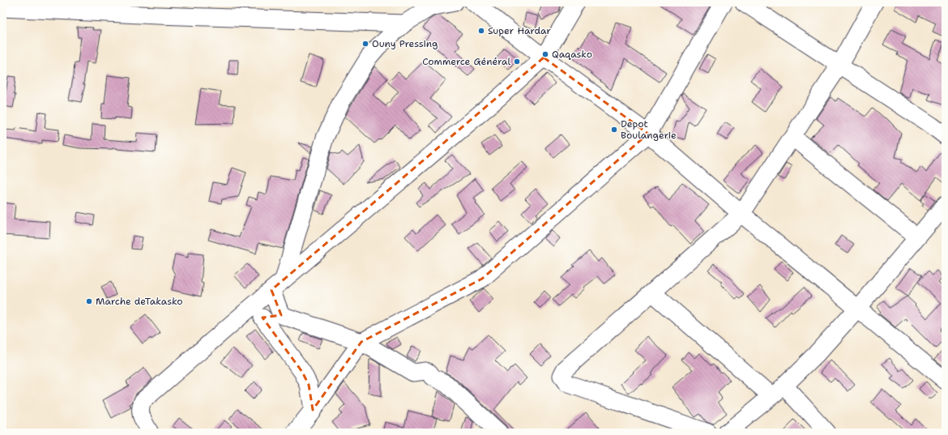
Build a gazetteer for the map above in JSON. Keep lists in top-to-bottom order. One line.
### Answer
{"places":["Super Hardar","Ouny Pressing","Qaqasko","Commerce Général","Depot Boulangerie","Marche deTakasko"]}
